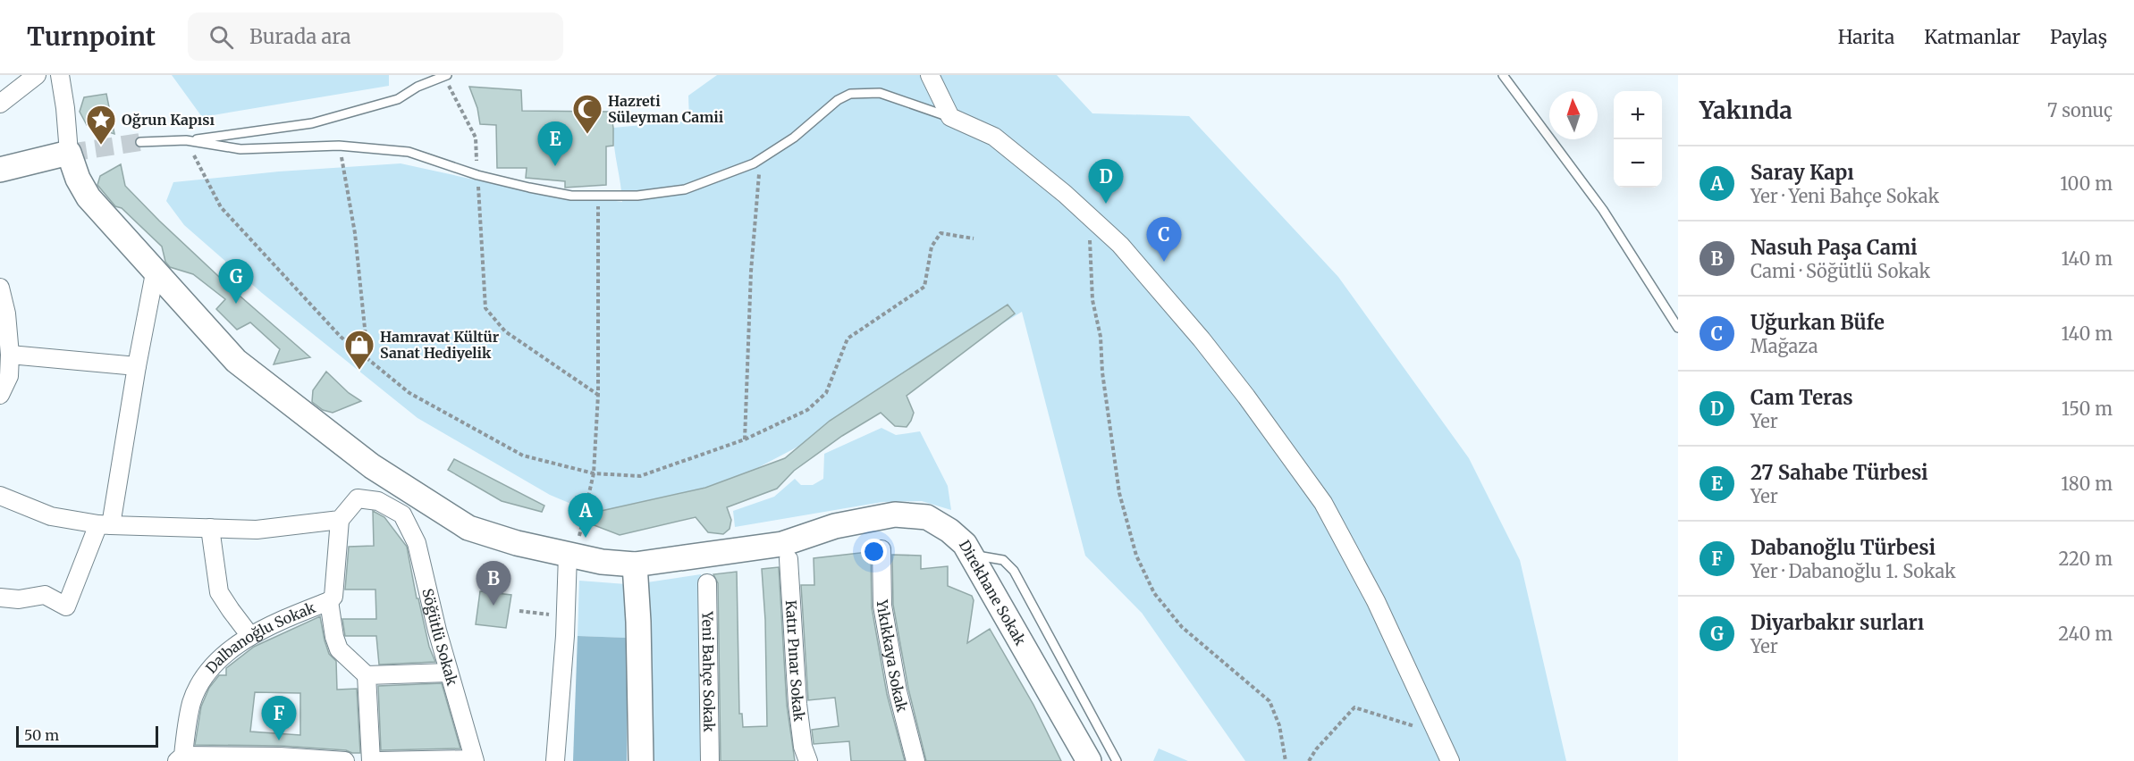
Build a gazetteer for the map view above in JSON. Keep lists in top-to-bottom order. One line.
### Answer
{"streets":{"street":["Direkhane Sokak","Söğütlü Sokak","Dalbanoğlu Sokak","Yıkıkkaya Sokak","Katır Pınar Sokak","Yeni Bahçe Sokak"]},"crossings":[["Söğütlü Sokak","Dalbanoğlu Sokak"]],"places":{"mosque":["Hazreti Süleyman Camii"],"place":["Oğrun Kapısı"],"shop":["Hamravat Kültür Sanat Hediyelik"]},"scale_bar":"50 m","north":"top","page":{"header":"Turnpoint","search":"Burada ara","nav":["Harita","Katmanlar","Paylaş"],"heading":["Yakında","7 sonuç"],"map_buttons":["+","−"],"pins":["E","D","C","G","A","B","F"],"list":[{"mark":"A","name":"Saray Kapı","note":"Yer · Yeni Bahçe Sokak","value":"100 m"},{"mark":"B","name":"Nasuh Paşa Cami","note":"Cami · Söğütlü Sokak","value":"140 m"},{"mark":"C","name":"Uğurkan Büfe","note":"Mağaza","value":"140 m"},{"mark":"D","name":"Cam Teras","note":"Yer","value":"150 m"},{"mark":"E","name":"27 Sahabe Türbesi","note":"Yer","value":"180 m"},{"mark":"F","name":"Dabanoğlu Türbesi","note":"Yer · Dabanoğlu 1. Sokak","value":"220 m"},{"mark":"G","name":"Diyarbakır surları","note":"Yer","value":"240 m"}],"scale":"50 m"}}
